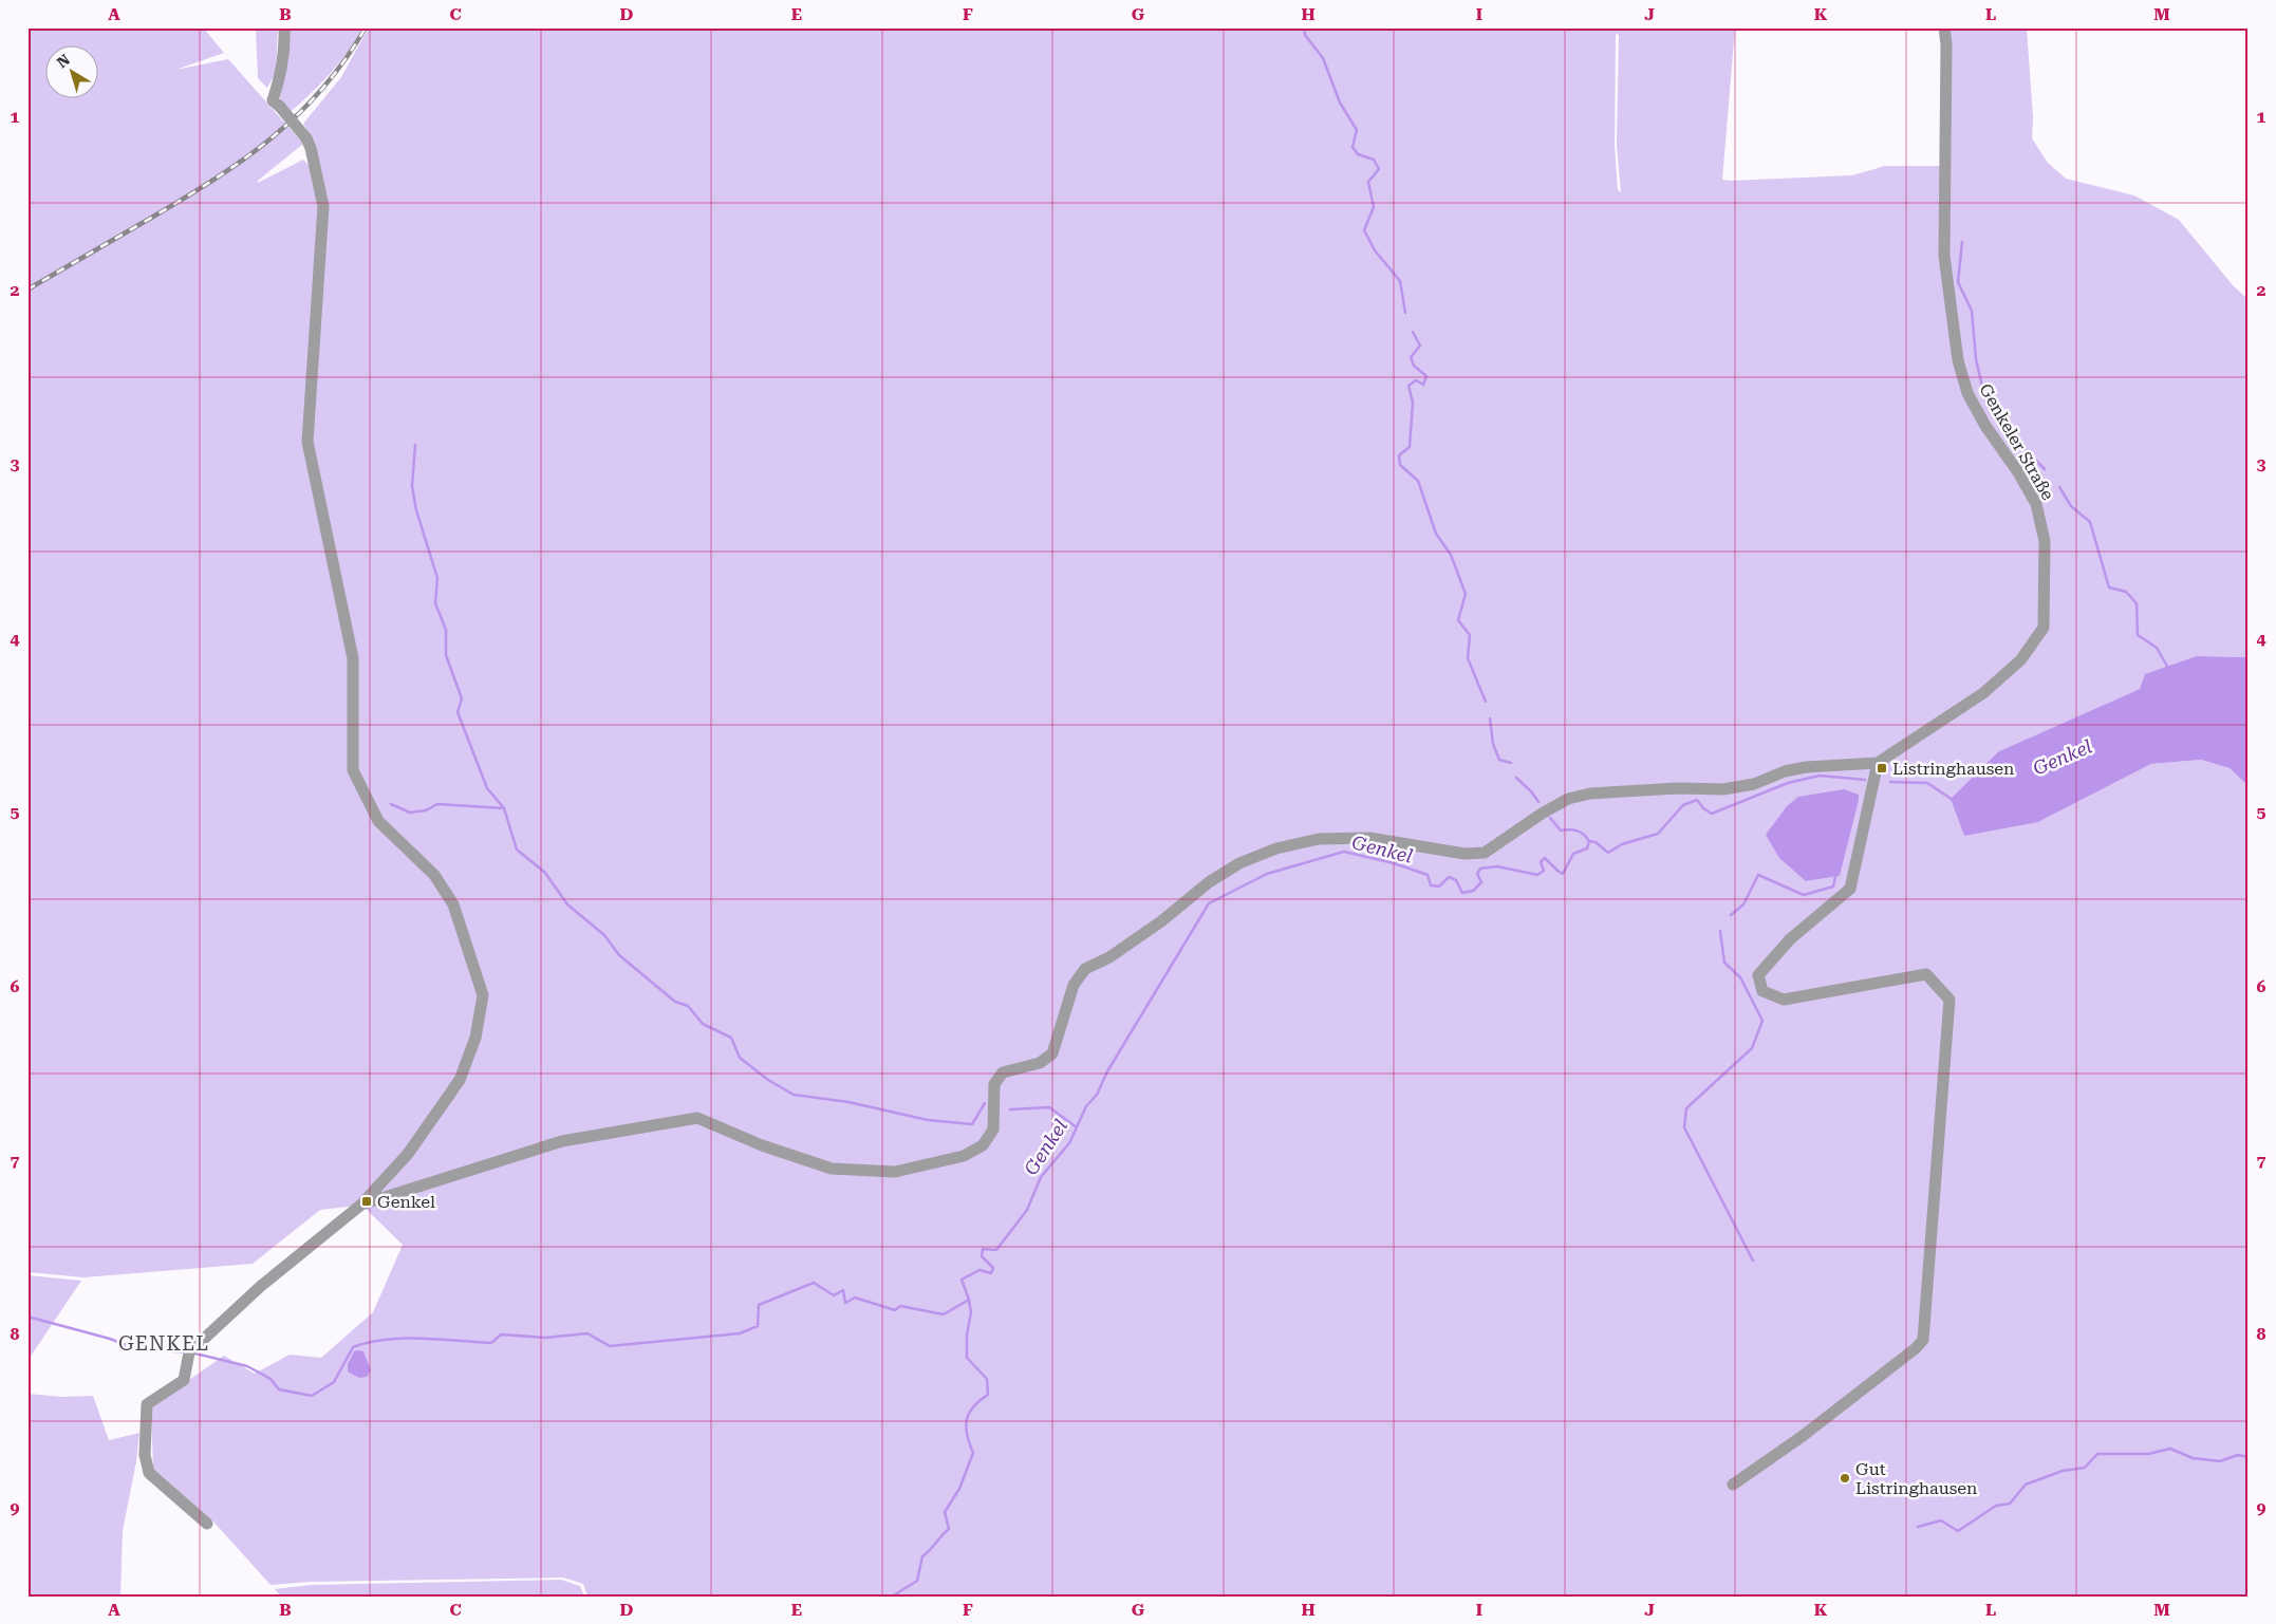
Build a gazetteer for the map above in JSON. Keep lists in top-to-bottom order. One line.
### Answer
{"streets":{"street":["Genkeler Straße"]},"districts":["GENKEL"],"water":["Genkel"],"places":{"transit":["Listringhausen","Genkel"],"other":["Gut Listringhausen"]},"north":"top left","grid":{"columns":["A","B","C","D","E","F","G","H","I","J","K","L","M"],"rows":["1","2","3","4","5","6","7","8","9"]}}
